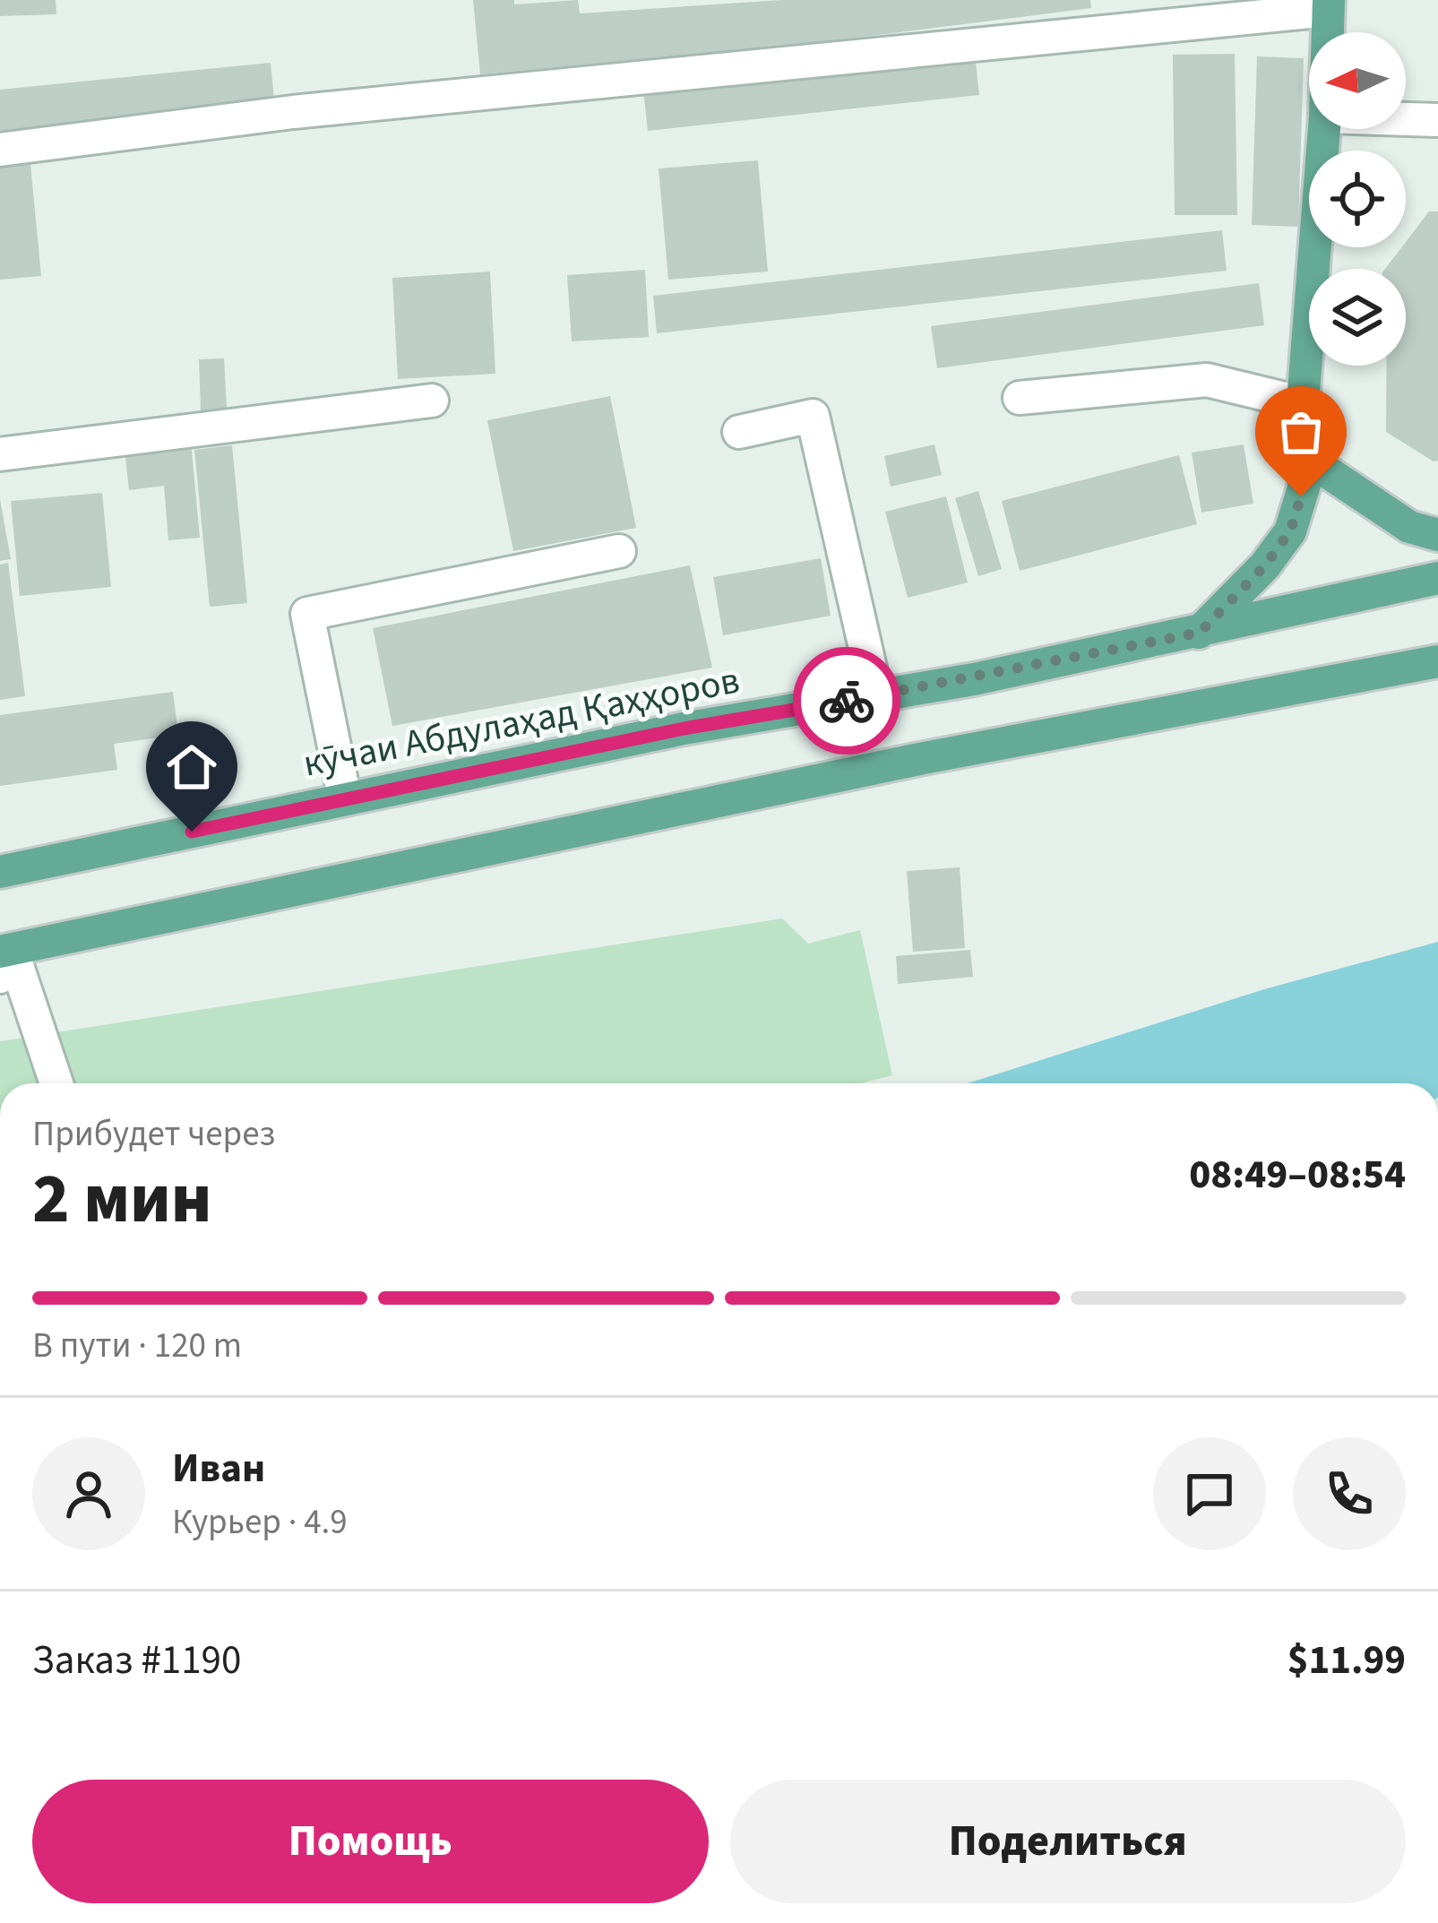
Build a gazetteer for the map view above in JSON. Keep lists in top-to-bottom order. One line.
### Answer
{"streets":{"main road":["кӯчаи Абдулаҳад Қаҳҳоров"]},"north":"left","page":{"heading":["2 мин","Прибудет через","08:49–08:54"],"panel":["Иван","Курьер · 4.9","Заказ #1190","$11.99"],"bar":"В пути · 120 m","buttons":["Помощь","Поделиться"]}}
